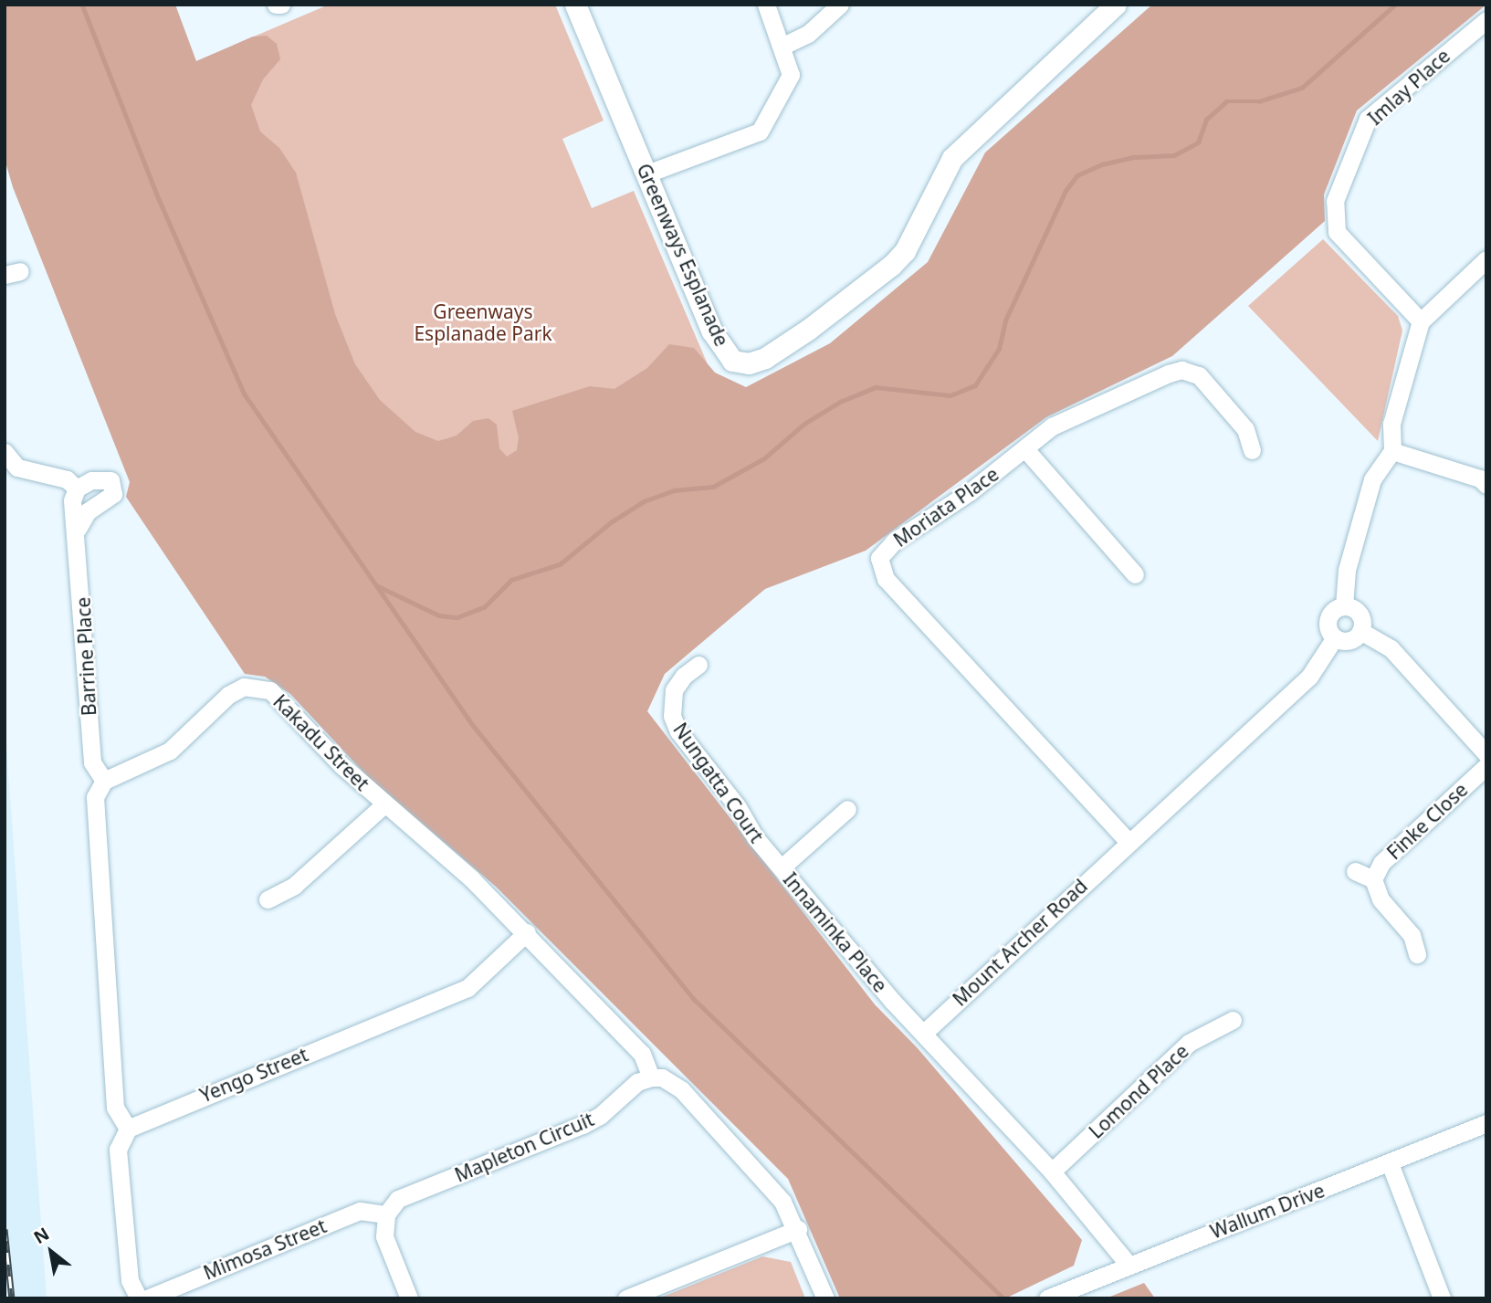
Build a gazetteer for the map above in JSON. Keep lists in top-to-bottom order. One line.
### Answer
{"streets":{"street":["Imlay Place","Greenways Esplanade","Moriata Place","Barrine Place","Kakadu Street","Nungatta Court","Finke Close","Innaminka Place","Mount Archer Road","Yengo Street","Lomond Place","Mapleton Circuit","Wallum Drive","Mimosa Street"]},"crossings":[["Moriata Place","Mount Archer Road"],["Barrine Place","Kakadu Street"],["Kakadu Street","Yengo Street"],["Kakadu Street","Mapleton Circuit"],["Nungatta Court","Innaminka Place"],["Innaminka Place","Mount Archer Road"],["Mapleton Circuit","Mimosa Street"]],"parks":["Greenways Esplanade Park"],"north":"top left"}
